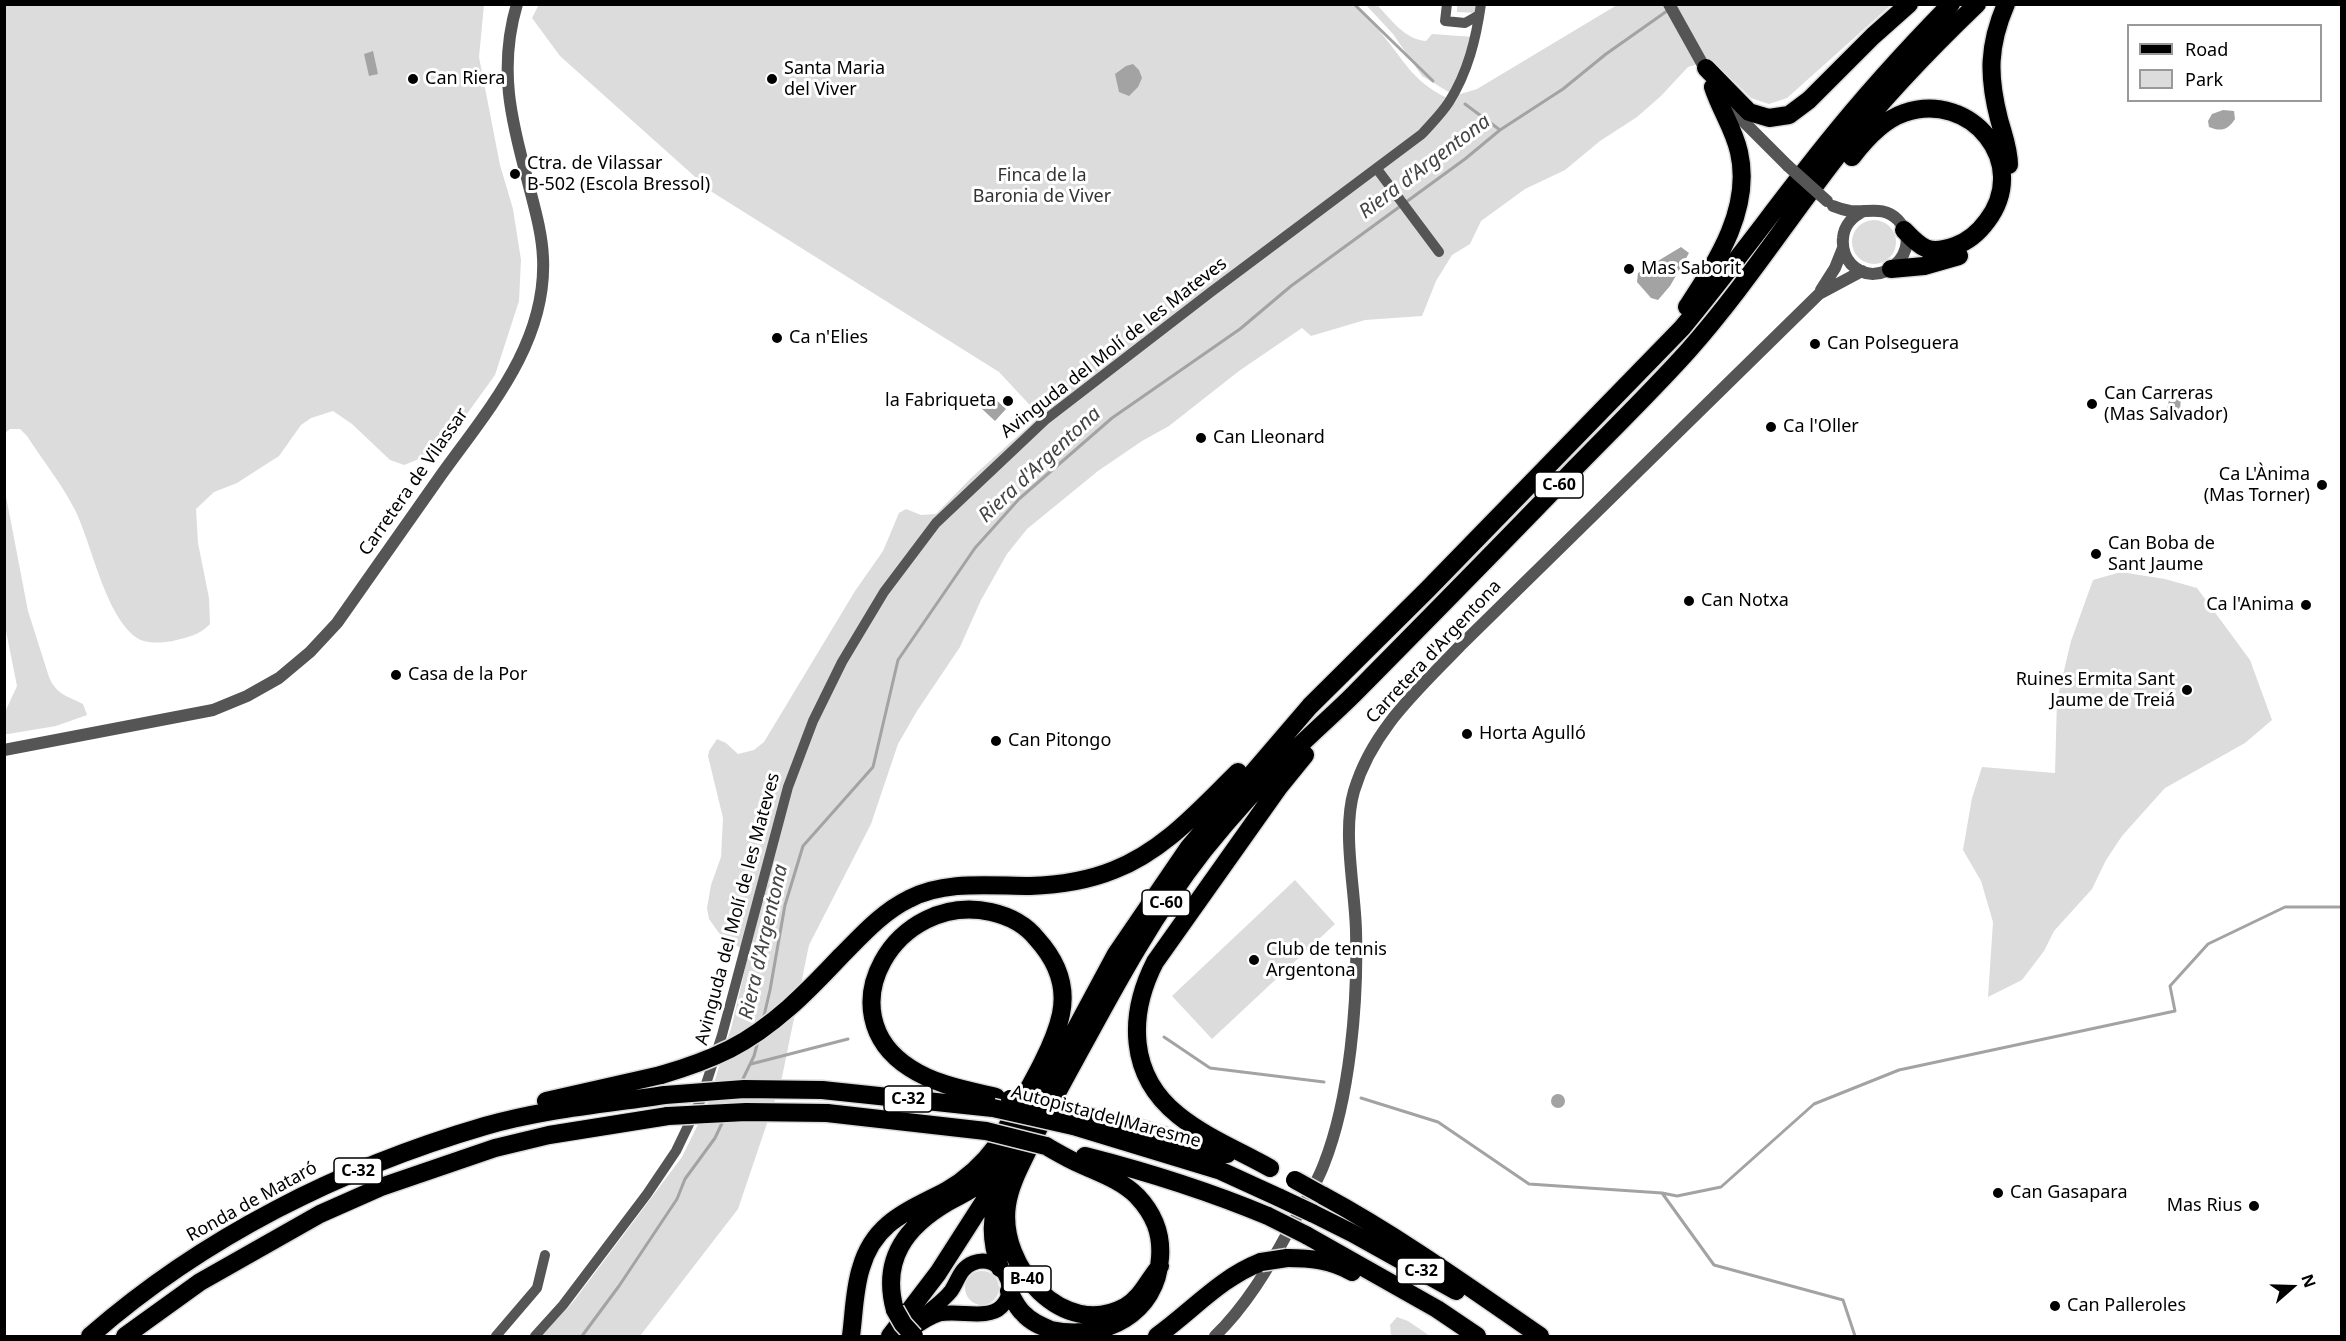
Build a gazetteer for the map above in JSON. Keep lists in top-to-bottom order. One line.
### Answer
{"streets":{"highway":["C-60","C-32","Autopista del Maresme","Ronda de Mataró","B-40"],"street":["Avinguda del Molí de les Mateves","Carretera de Vilassar","Carretera d'Argentona"]},"crossings":[["C-60","B-40"],["Autopista del Maresme","Ronda de Mataró"]],"water":["Riera d'Argentona"],"parks":["Finca de la Baronia de Viver"],"places":["Can Riera","Santa Maria del Viver","Ctra. de Vilassar B-502 (Escola Bressol)","Mas Saborit","Ca n'Elies","Can Polseguera","la Fabriqueta","Can Carreras (Mas Salvador)","Ca l'Oller","Can Lleonard","Ca L'Ànima (Mas Torner)","Can Boba de Sant Jaume","Can Notxa","Ca l'Anima","Casa de la Por","Ruines Ermita Sant Jaume de Treiá","Horta Agulló","Can Pitongo","Club de tennis Argentona","Can Gasapara","Mas Rius","Can Palleroles"],"legend":["Road","Park"],"north":"right"}
